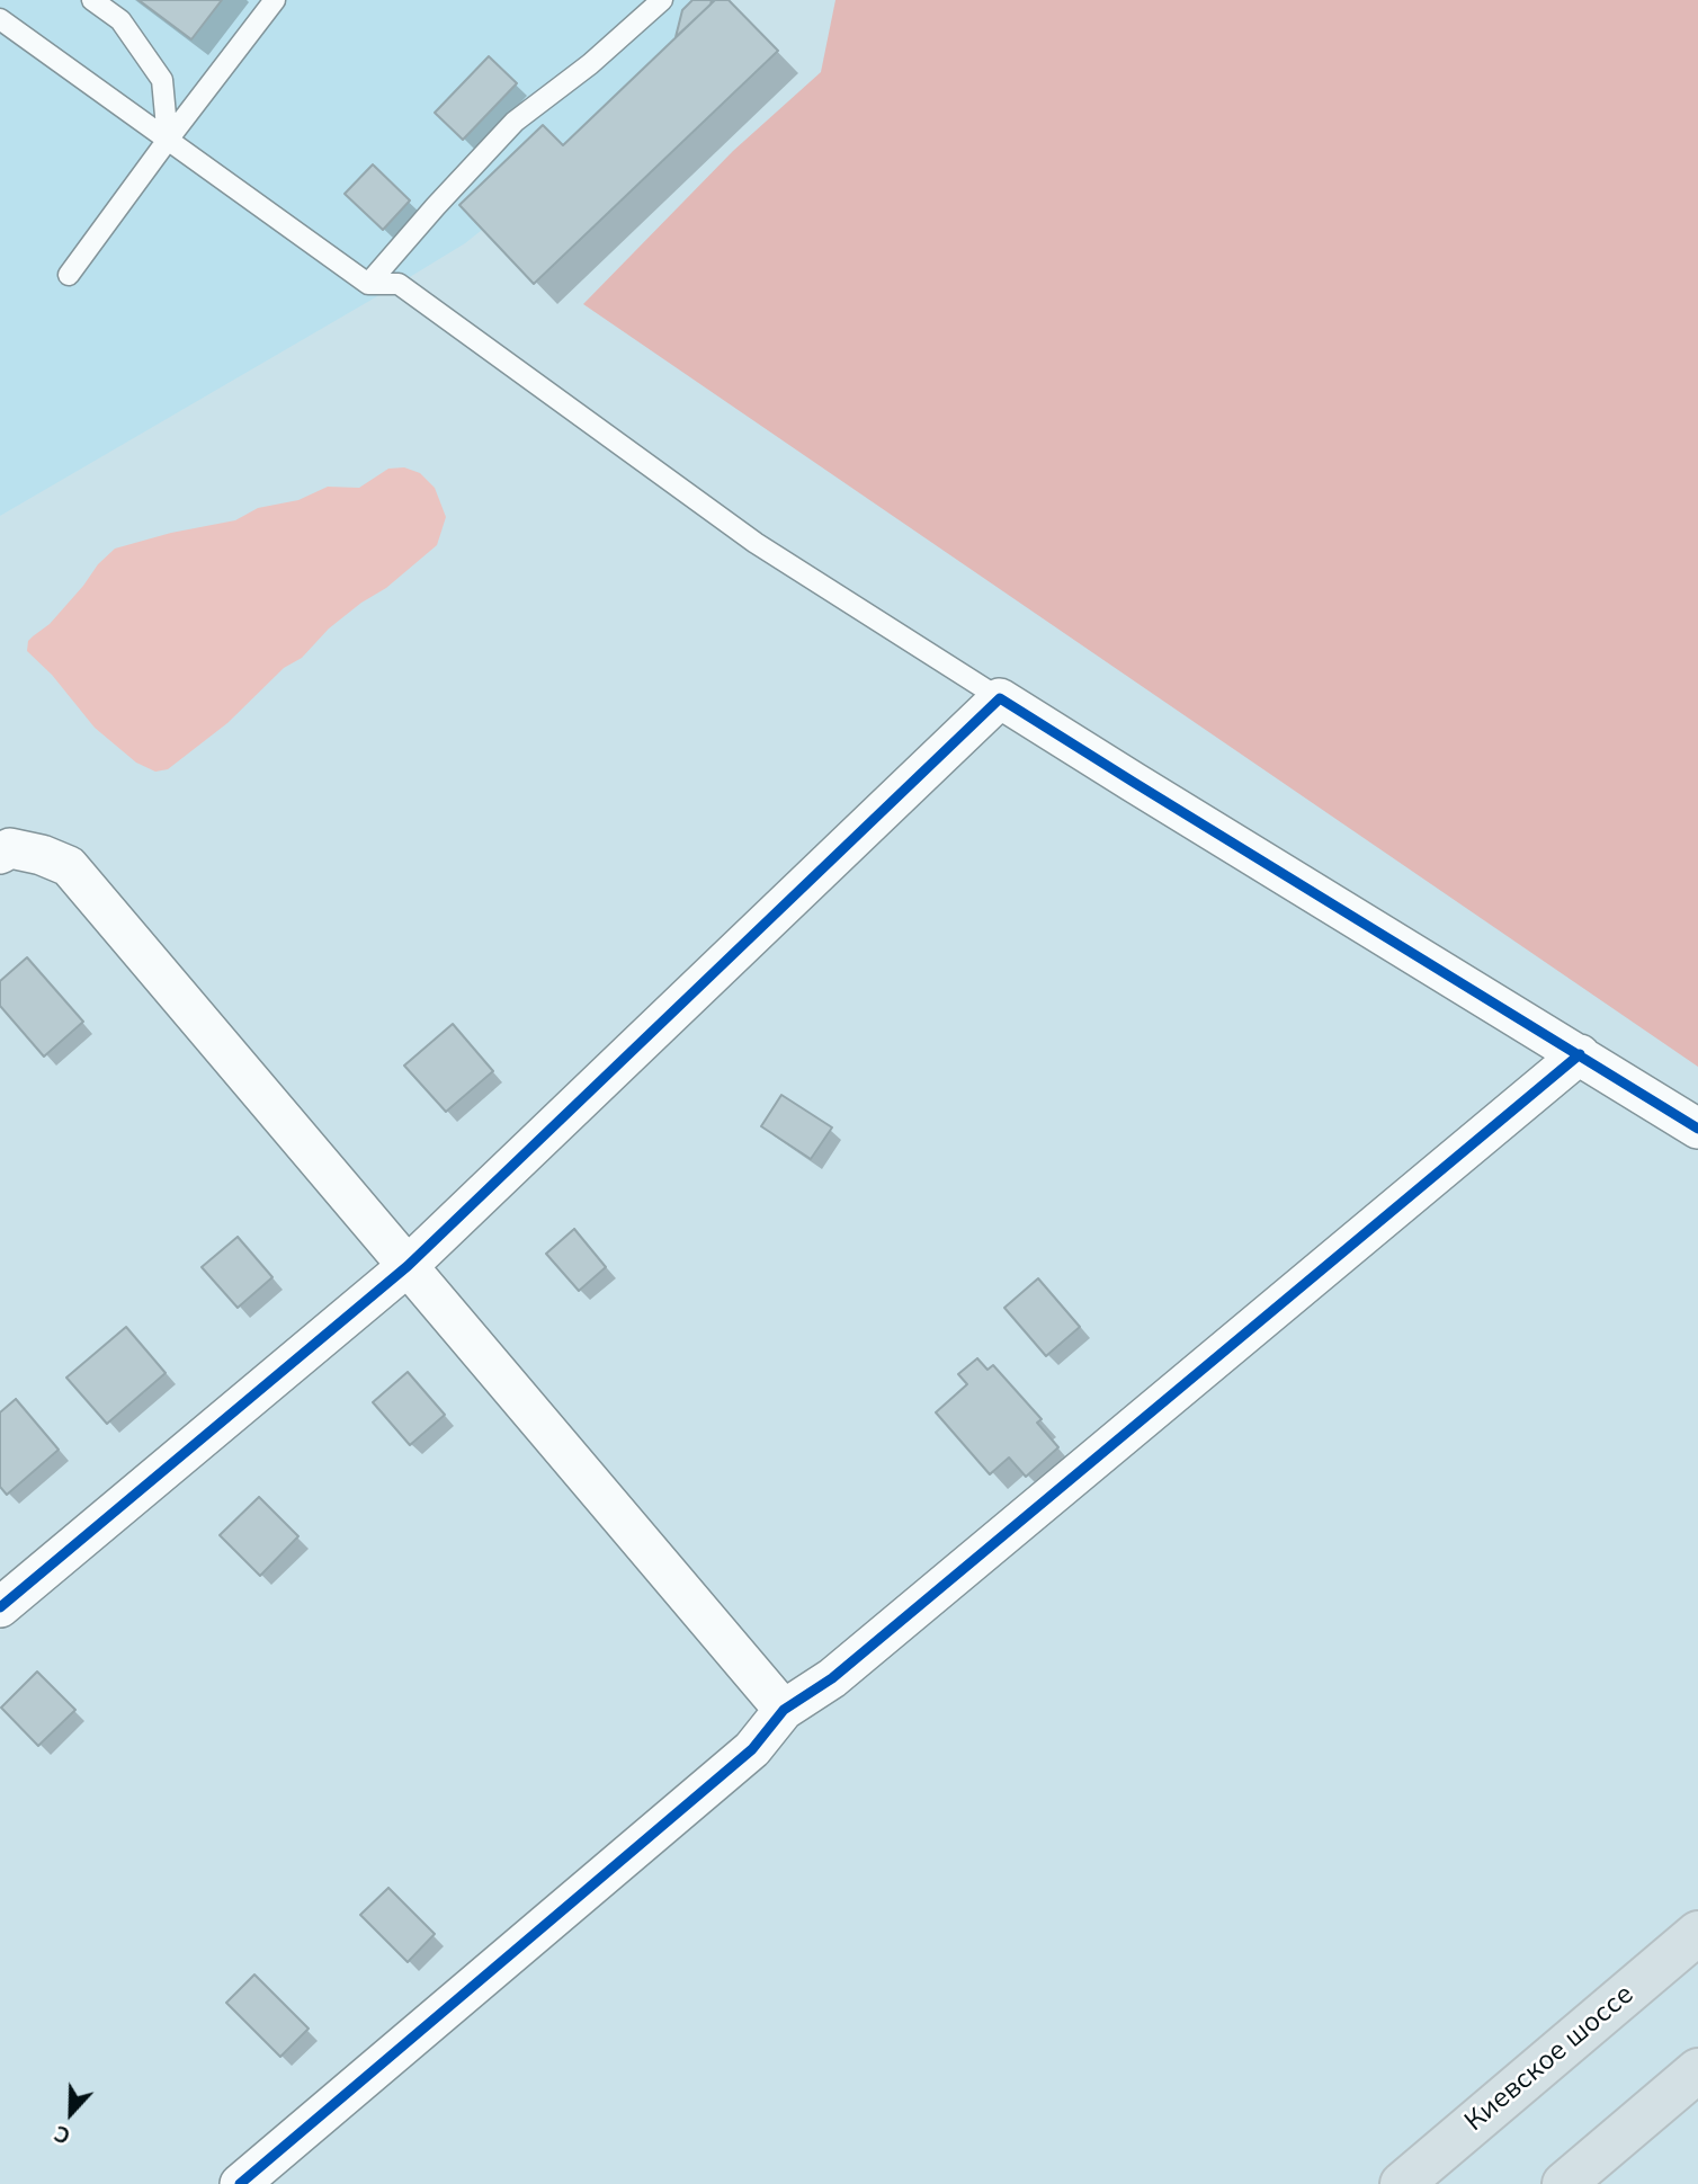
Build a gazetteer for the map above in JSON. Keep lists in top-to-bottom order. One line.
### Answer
{"streets":{"highway":["Киевское шоссе"]},"north":"bottom"}
